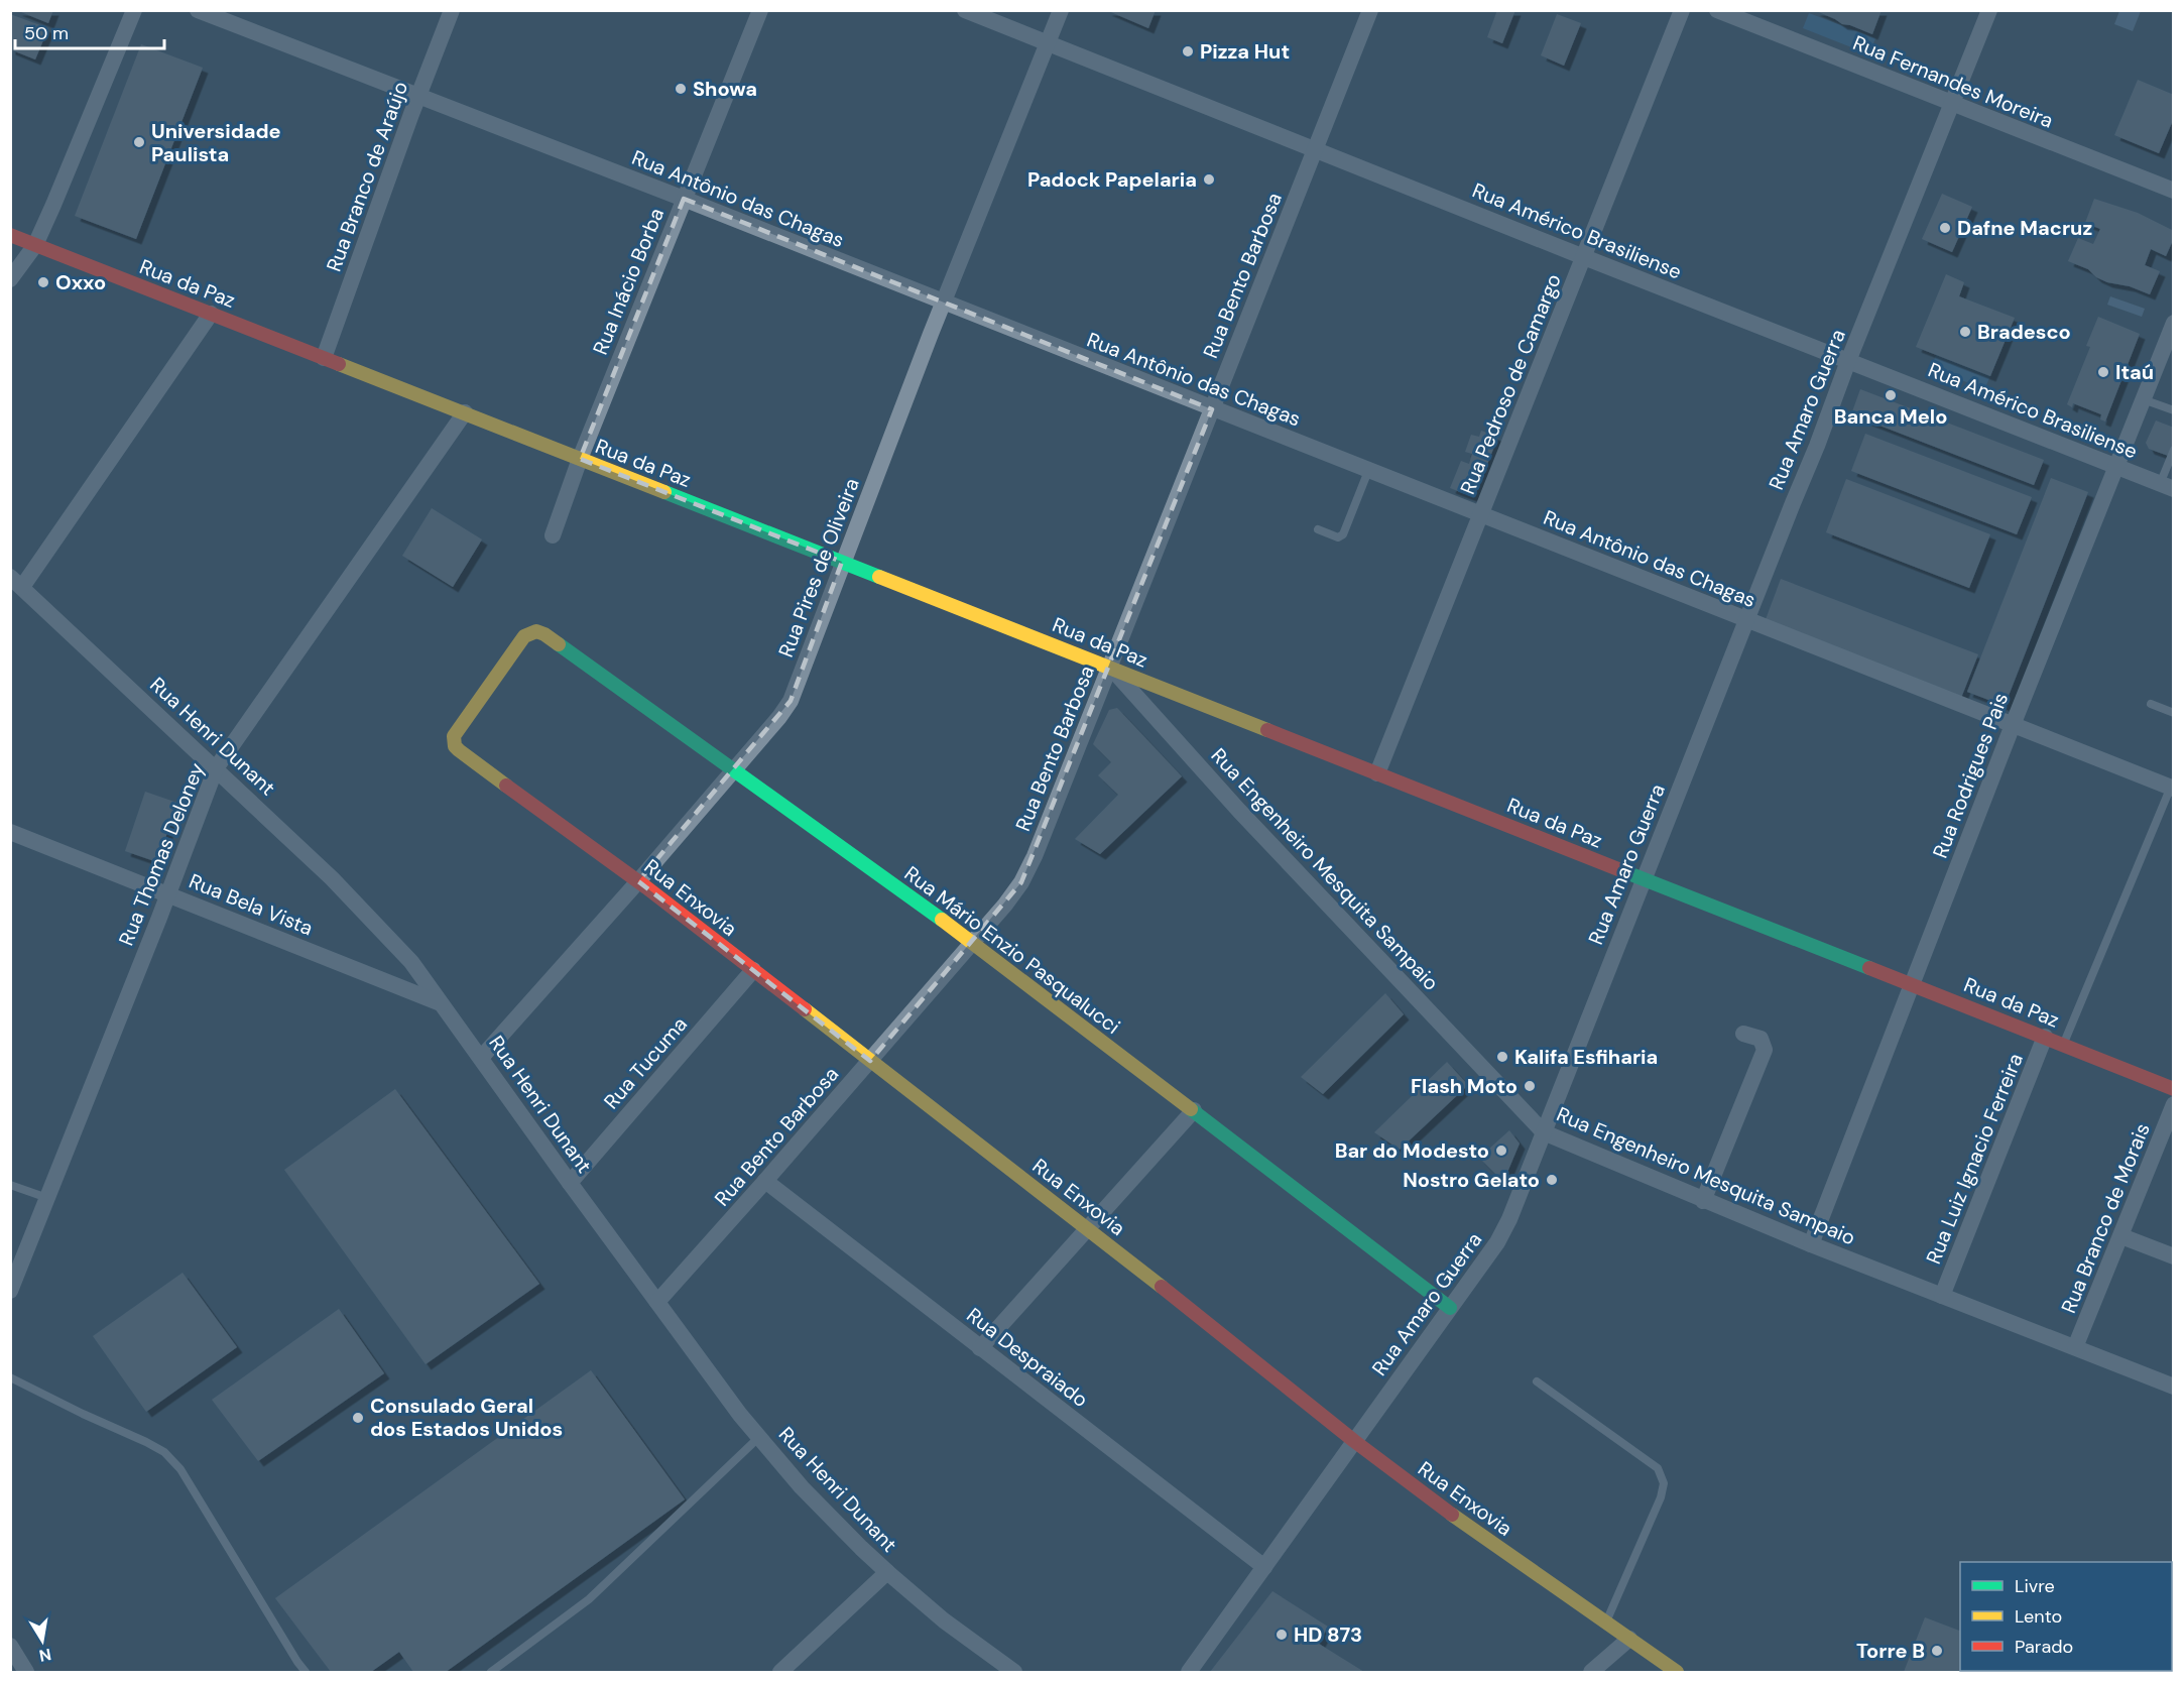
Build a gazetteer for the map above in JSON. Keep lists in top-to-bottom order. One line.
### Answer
{"streets":{"street":["Rua Fernandes Moreira","Rua Branco de Araújo","Rua Antônio das Chagas","Rua Américo Brasiliense","Rua Bento Barbosa","Rua Inácio Borba","Rua da Paz","Rua Pedroso de Camargo","Rua Amaro Guerra","Rua Pires de Oliveira","Rua Henri Dunant","Rua Rodrigues Pais","Rua Thomas Deloney","Rua Engenheiro Mesquita Sampaio","Rua Enxovia","Rua Bela Vista","Rua Mário Enzio Pasqualucci","Rua Tucuma","Rua Luiz Ignacio Ferreira","Rua Branco de Morais","Rua Despraiado"]},"crossings":[["Rua Fernandes Moreira","Rua Amaro Guerra"],["Rua Branco de Araújo","Rua Antônio das Chagas"],["Rua Branco de Araújo","Rua da Paz"],["Rua Antônio das Chagas","Rua Bento Barbosa"],["Rua Antônio das Chagas","Rua Inácio Borba"],["Rua Antônio das Chagas","Rua Pedroso de Camargo"],["Rua Antônio das Chagas","Rua Amaro Guerra"],["Rua Antônio das Chagas","Rua Pires de Oliveira"],["Rua Antônio das Chagas","Rua Rodrigues Pais"],["Rua Américo Brasiliense","Rua Bento Barbosa"],["Rua Américo Brasiliense","Rua Pedroso de Camargo"],["Rua Américo Brasiliense","Rua Amaro Guerra"],["Rua Américo Brasiliense","Rua Pires de Oliveira"],["Rua Américo Brasiliense","Rua Rodrigues Pais"],["Rua Bento Barbosa","Rua da Paz"],["Rua Bento Barbosa","Rua Henri Dunant"],["Rua Bento Barbosa","Rua Engenheiro Mesquita Sampaio"],["Rua Bento Barbosa","Rua Enxovia"],["Rua Bento Barbosa","Rua Mário Enzio Pasqualucci"],["Rua Bento Barbosa","Rua Despraiado"],["Rua Inácio Borba","Rua da Paz"],["Rua da Paz","Rua Pedroso de Camargo"],["Rua da Paz","Rua Amaro Guerra"],["Rua da Paz","Rua Pires de Oliveira"],["Rua da Paz","Rua Rodrigues Pais"],["Rua da Paz","Rua Thomas Deloney"],["Rua da Paz","Rua Engenheiro Mesquita Sampaio"],["Rua da Paz","Rua Luiz Ignacio Ferreira"],["Rua Amaro Guerra","Rua Engenheiro Mesquita Sampaio"],["Rua Amaro Guerra","Rua Enxovia"],["Rua Amaro Guerra","Rua Mário Enzio Pasqualucci"],["Rua Amaro Guerra","Rua Despraiado"],["Rua Pires de Oliveira","Rua Henri Dunant"],["Rua Pires de Oliveira","Rua Enxovia"],["Rua Pires de Oliveira","Rua Mário Enzio Pasqualucci"],["Rua Henri Dunant","Rua Thomas Deloney"],["Rua Henri Dunant","Rua Bela Vista"],["Rua Henri Dunant","Rua Tucuma"],["Rua Rodrigues Pais","Rua Engenheiro Mesquita Sampaio"],["Rua Thomas Deloney","Rua Bela Vista"],["Rua Engenheiro Mesquita Sampaio","Rua Luiz Ignacio Ferreira"],["Rua Engenheiro Mesquita Sampaio","Rua Branco de Morais"],["Rua Enxovia","Rua Mário Enzio Pasqualucci"],["Rua Enxovia","Rua Tucuma"]],"places":["Pizza Hut","Showa","Universidade Paulista","Padock Papelaria","Dafne Macruz","Oxxo","Bradesco","Itaú","Banca Melo","Kalifa Esfiharia","Flash Moto","Bar do Modesto","Nostro Gelato","Consulado Geral dos Estados Unidos","HD 873","Torre B"],"legend":["Livre","Lento","Parado"],"scale_bar":"50 m","north":"bottom"}
